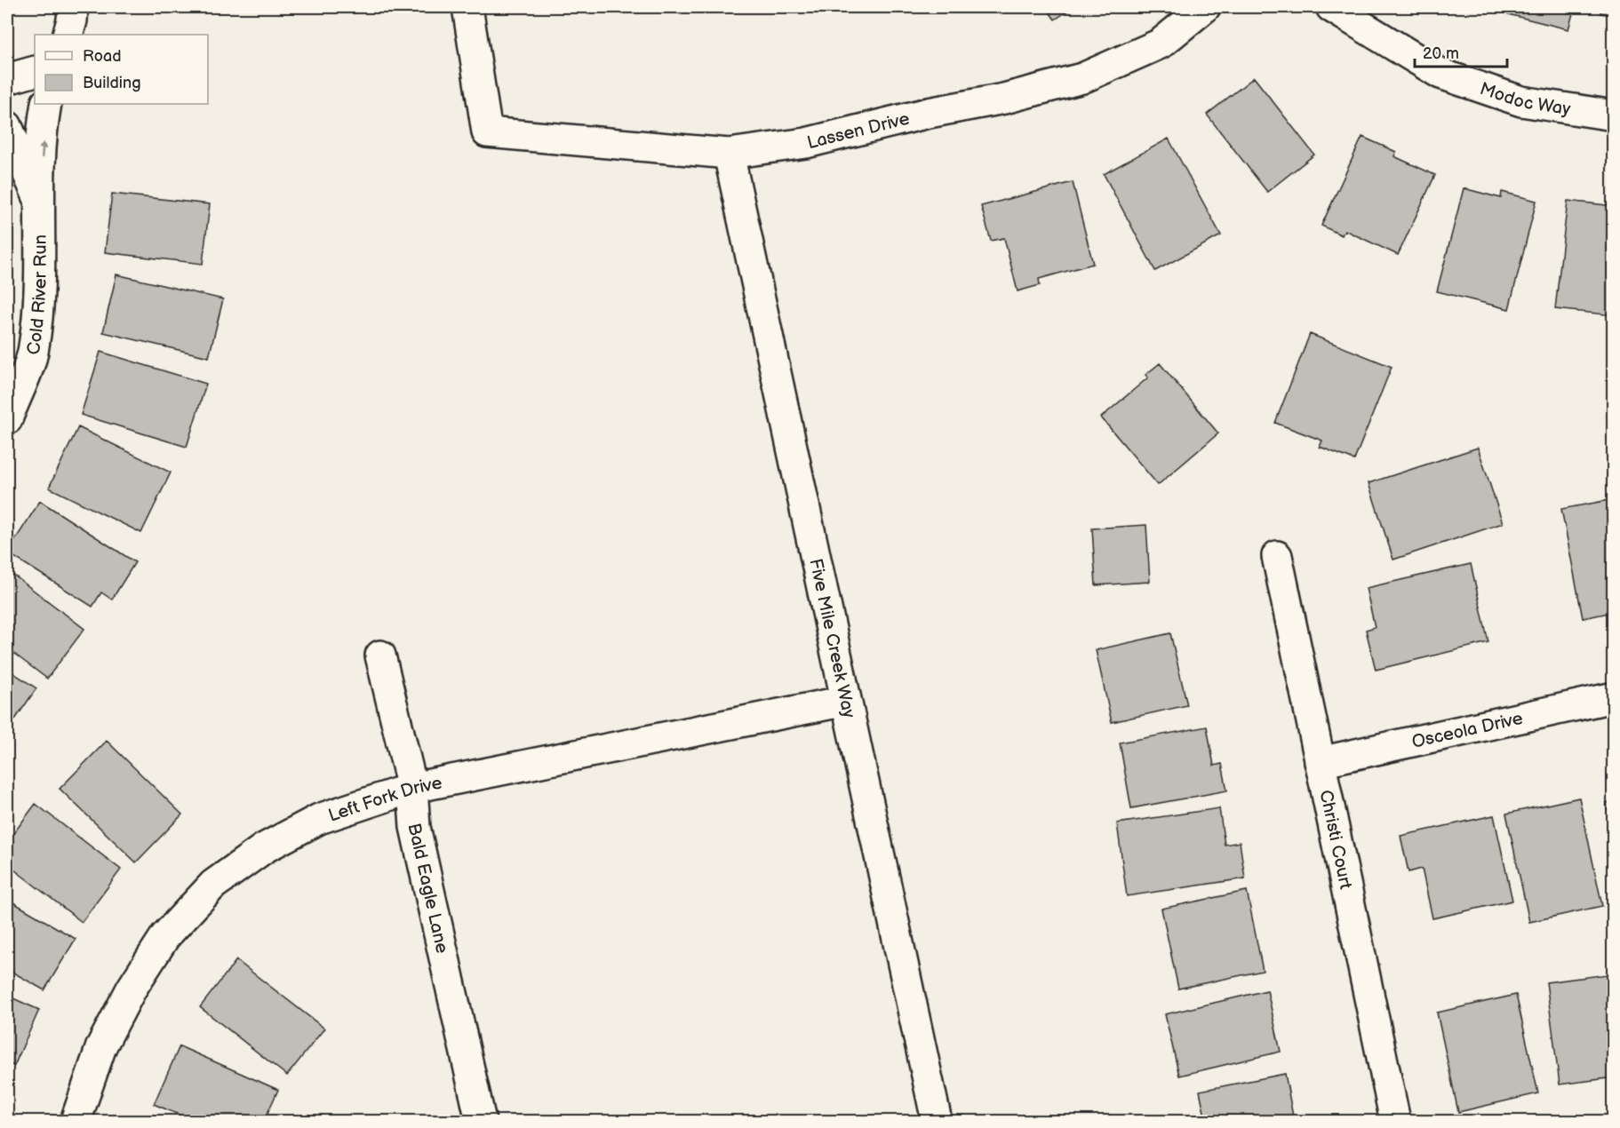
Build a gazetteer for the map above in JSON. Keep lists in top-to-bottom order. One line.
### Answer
{"streets":{"street":["Modoc Way","Lassen Drive","Cold River Run","Five Mile Creek Way","Osceola Drive","Left Fork Drive","Christi Court","Bald Eagle Lane"]},"crossings":[["Lassen Drive","Five Mile Creek Way"],["Five Mile Creek Way","Left Fork Drive"],["Osceola Drive","Christi Court"],["Left Fork Drive","Bald Eagle Lane"]],"legend":["Road","Building"],"scale_bar":"20 m"}
